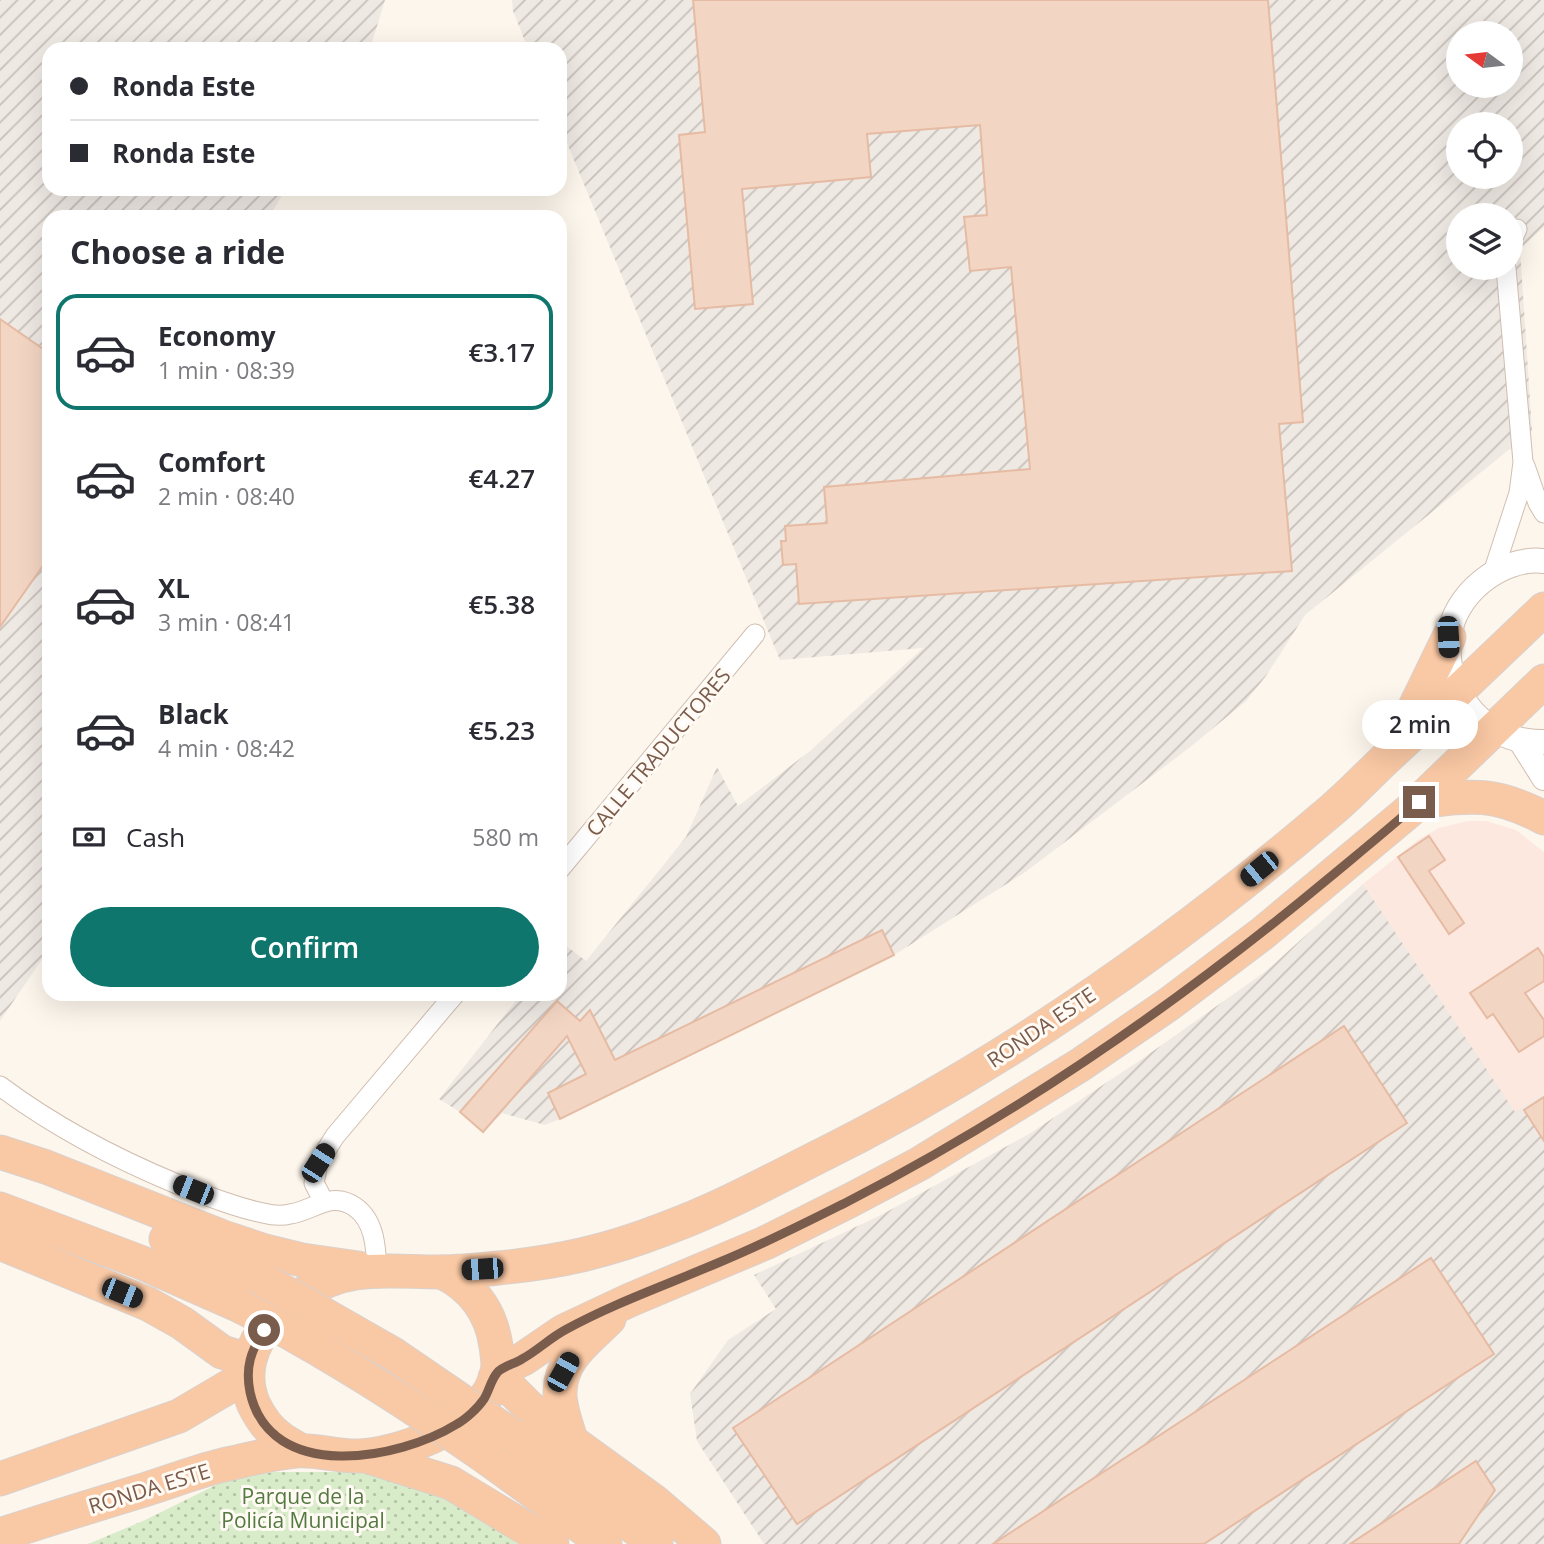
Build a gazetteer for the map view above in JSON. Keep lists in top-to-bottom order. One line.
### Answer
{"streets":{"highway":["RONDA ESTE"],"street":["CALLE TRADUCTORES"]},"parks":["Parque de la Policía Municipal"],"north":"left","page":{"banner":["Ronda Este","Ronda Este"],"heading":"Choose a ride","list":[{"name":"Economy","note":"1 min · 08:39","value":"€3.17"},{"name":"Comfort","note":"2 min · 08:40","value":"€4.27"},{"name":"XL","note":"3 min · 08:41","value":"€5.38"},{"name":"Black","note":"4 min · 08:42","value":"€5.23"}],"bubble":"2 min","pay":["Cash","580 m"],"buttons":"Confirm"}}
